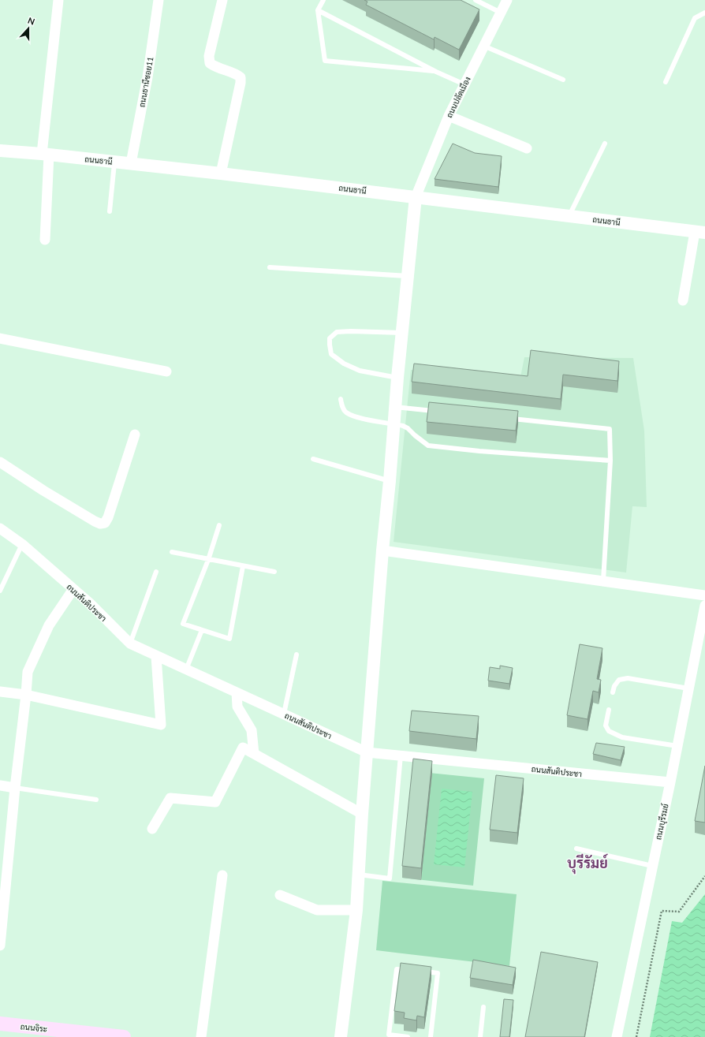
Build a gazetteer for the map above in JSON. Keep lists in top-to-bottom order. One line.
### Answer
{"streets":{"main road":["ถนนจิระ"],"street":["ถนนธานีซอย11","ถนนปลัดเมือง","ถนนธานี","ถนนสันติประชา","ถนนบุรีรมย์"]},"crossings":[["ถนนธานีซอย11","ถนนธานี"],["ถนนปลัดเมือง","ถนนธานี"],["ถนนสันติประชา","ถนนบุรีรมย์"]],"districts":["บุรีรัมย์"],"north":"top"}
